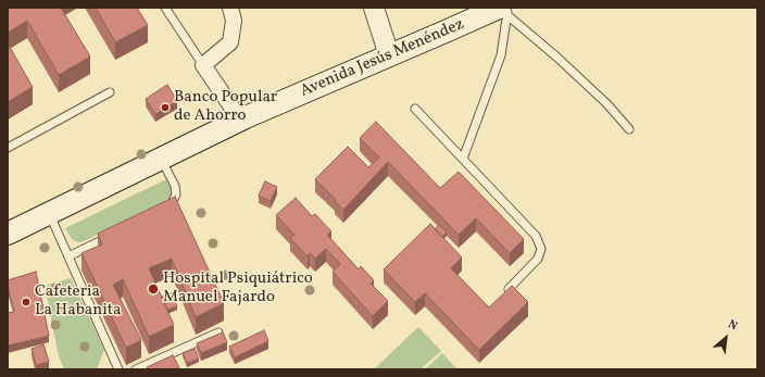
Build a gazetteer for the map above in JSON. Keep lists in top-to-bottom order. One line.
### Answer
{"streets":{"main road":["Avenida Jesús Menéndez"]},"places":["Banco Popular de Ahorro","Hospital Psiquiátrico Manuel Fajardo","Cafeteria La Habanita"],"north":"top right"}
